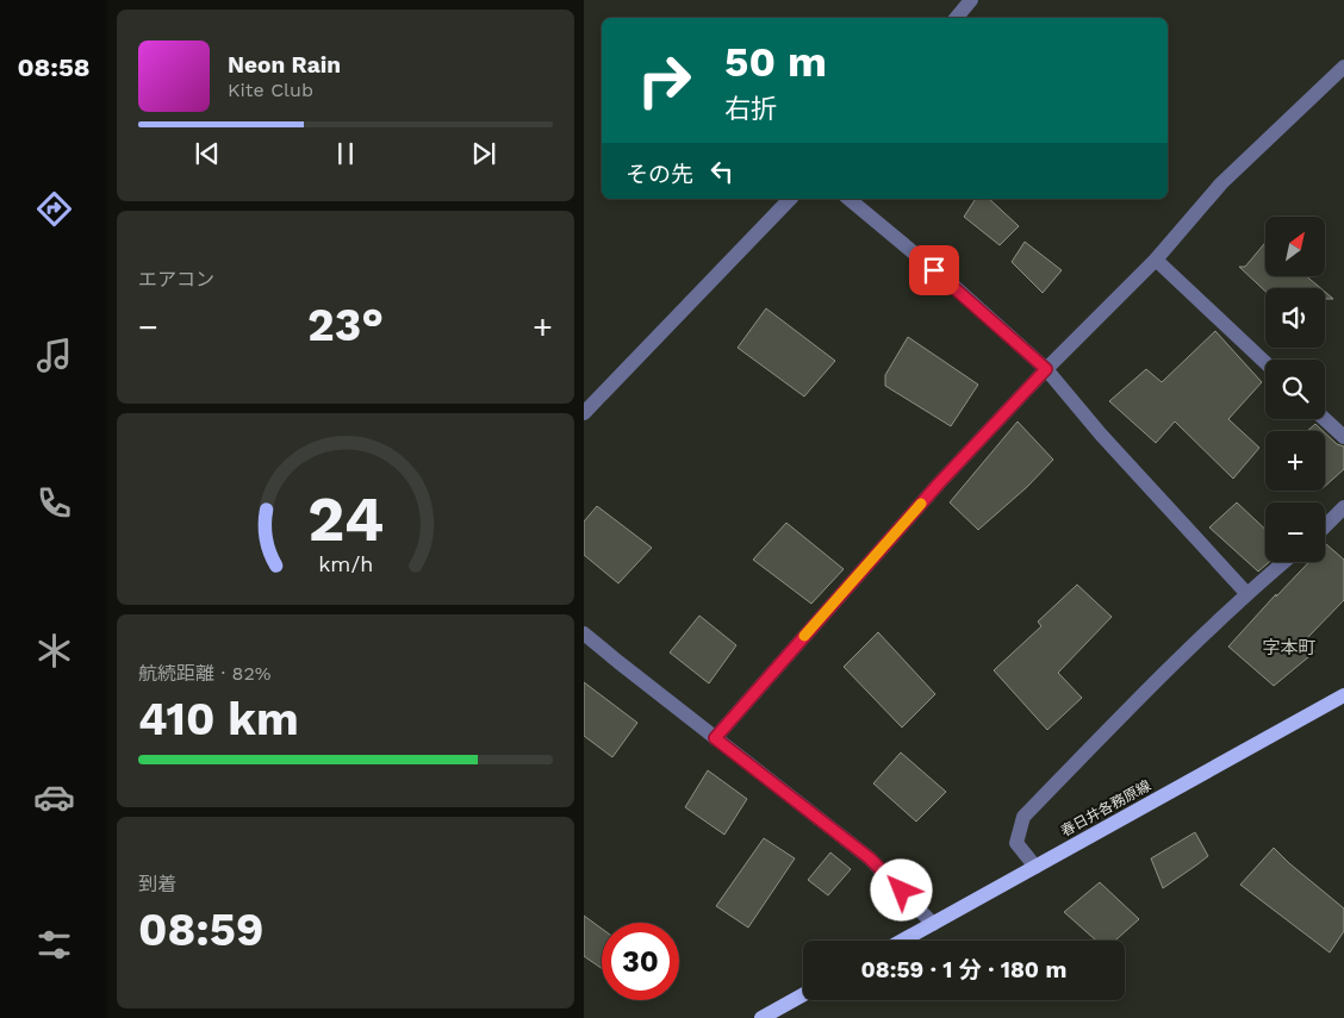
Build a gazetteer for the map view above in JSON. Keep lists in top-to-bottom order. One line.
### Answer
{"streets":{"main road":["春日井各務原線"]},"districts":["字本町"],"north":"top right","page":{"tabs":"08:58","turn":["50 m","右折"],"song":["Neon Rain","Kite Club"],"then":"その先","tile":["エアコン",["航続距離 · 82%","410 km"],["到着","08:59"]],"map_buttons":["+","−"],"heat":["−","23°","+"],"limit":"30","trip":"08:59 · 1 分 · 180 m","gauge":["24","km/h"]}}
